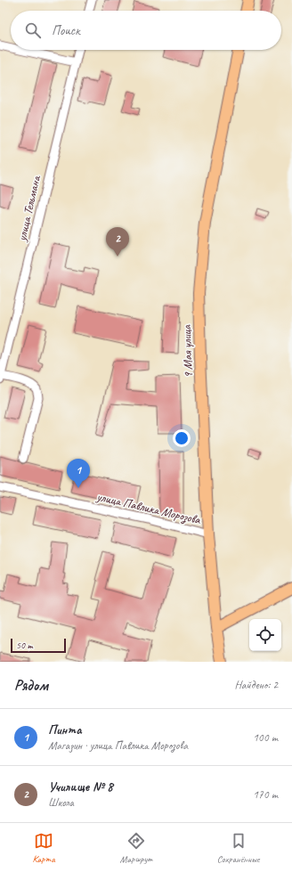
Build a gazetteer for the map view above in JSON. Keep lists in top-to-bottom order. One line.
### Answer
{"streets":{"main road":["9 Мая улица"],"street":["улица Тельмана","улица Павлика Морозова"]},"crossings":[["9 Мая улица","улица Павлика Морозова"]],"scale_bar":"50 m","page":{"search":"Поиск","pins":["2","1"],"scale":"50 m","heading":["Рядом","Найдено: 2"],"list":[{"mark":"1","name":"Пинта","note":"Магазин · улица Павлика Морозова","value":"100 m"},{"mark":"2","name":"Училище № 8","note":"Школа","value":"170 m"}],"nav":["Карта","Маршрут","Сохранённые"]}}
